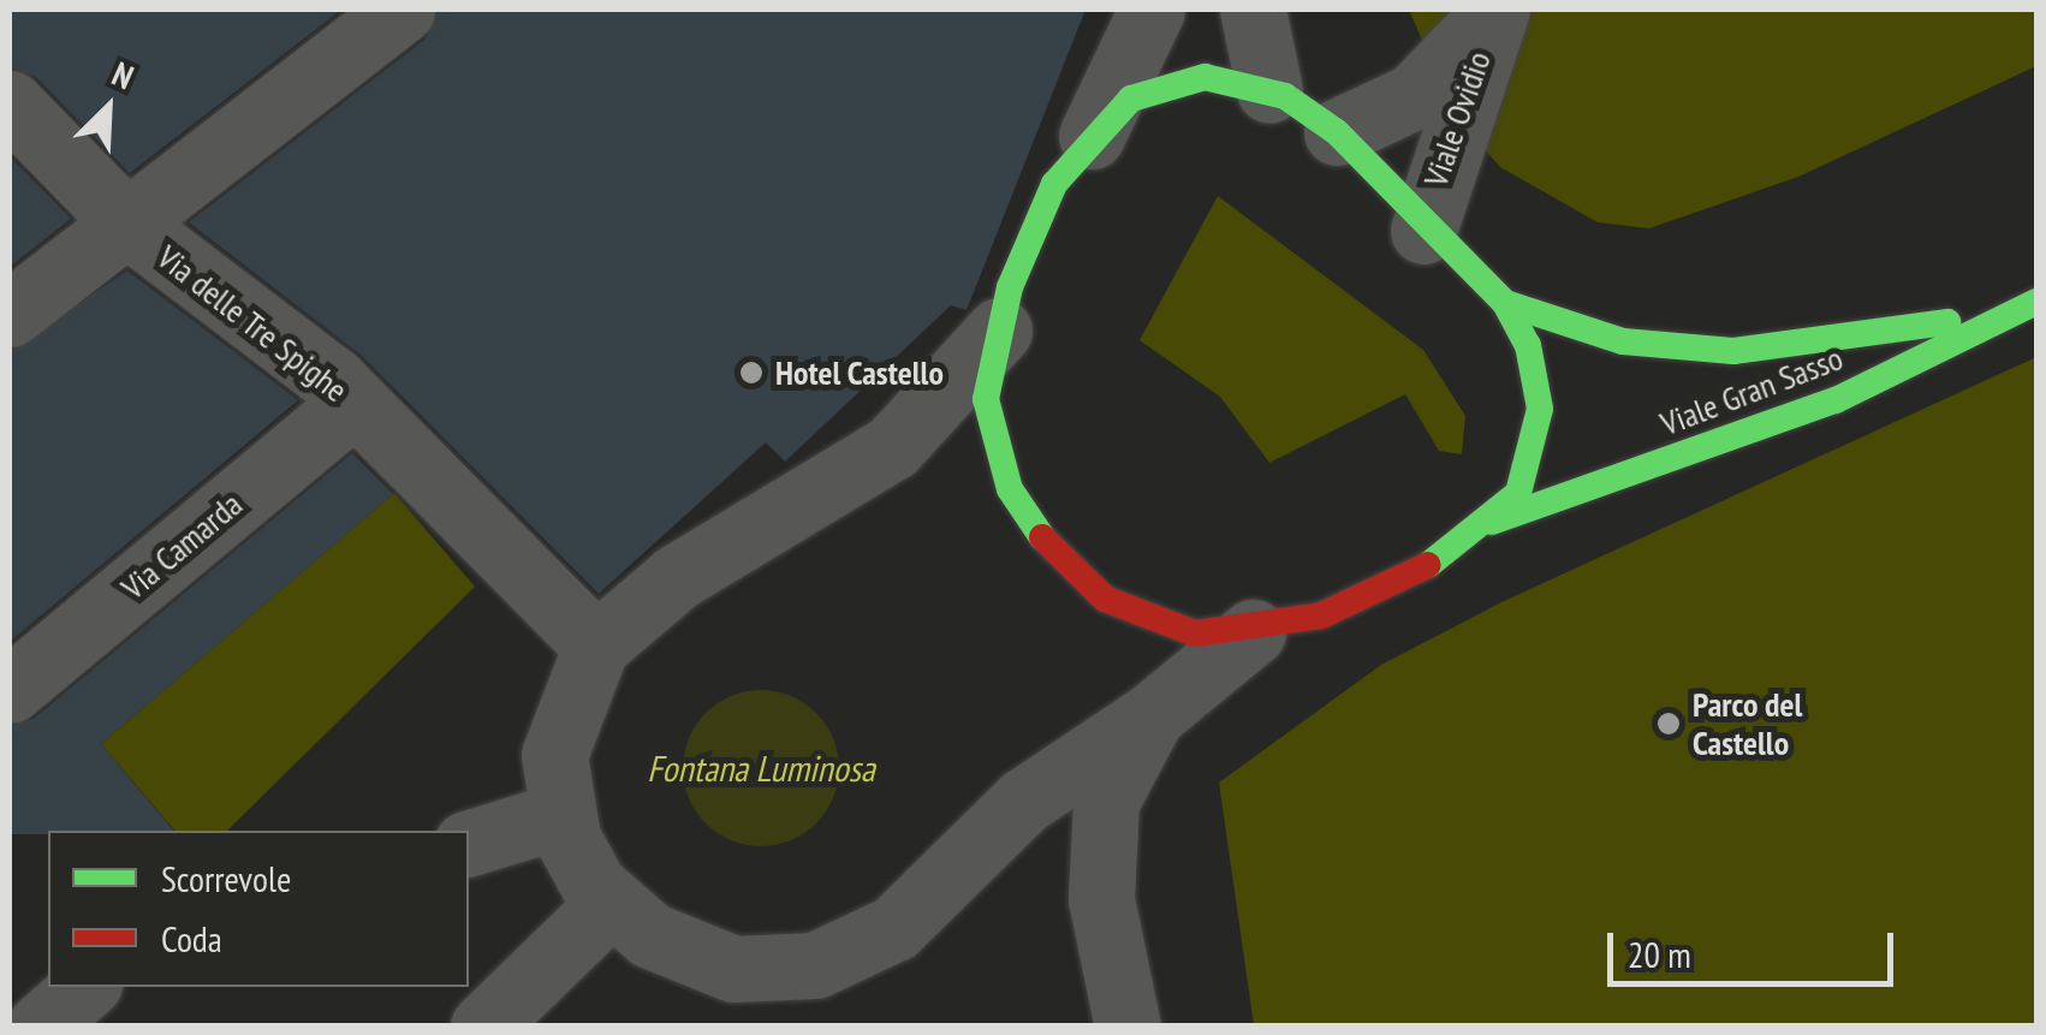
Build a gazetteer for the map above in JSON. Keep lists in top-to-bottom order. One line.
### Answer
{"streets":{"street":["Viale Ovidio","Via delle Tre Spighe","Viale Gran Sasso","Via Camarda"]},"crossings":[["Via delle Tre Spighe","Via Camarda"]],"water":["Fontana Luminosa"],"places":["Hotel Castello","Parco del Castello"],"legend":["Scorrevole","Coda"],"scale_bar":"20 m","north":"top right"}
